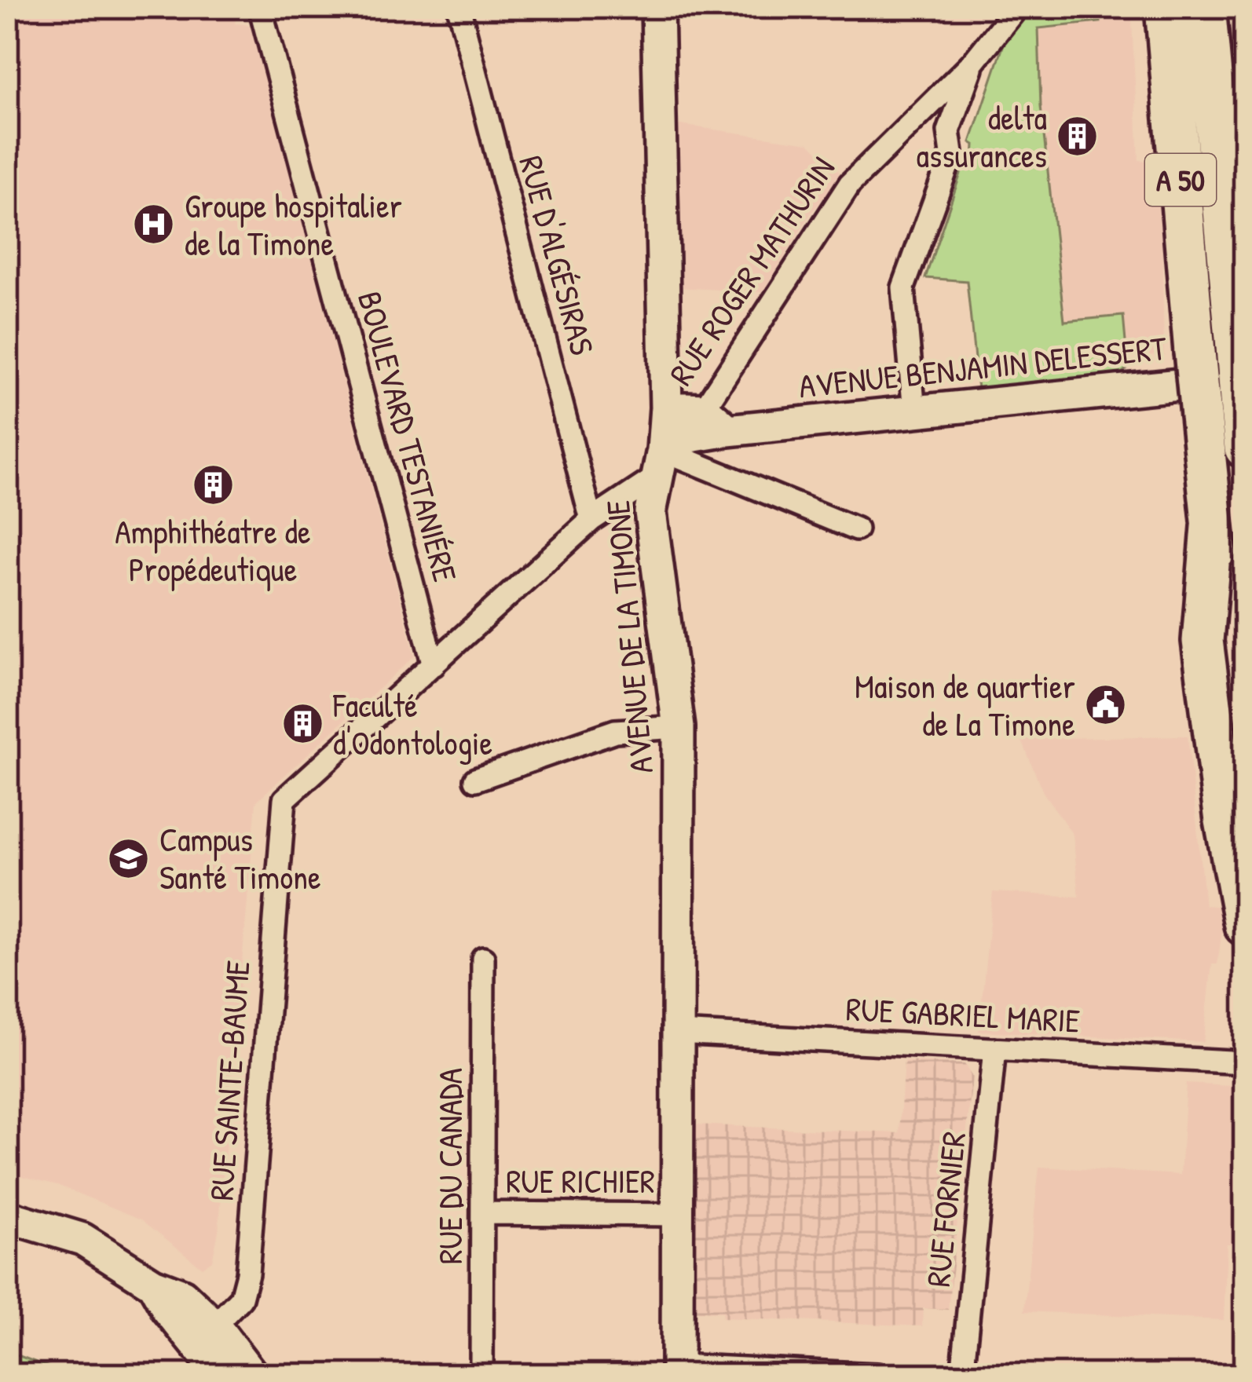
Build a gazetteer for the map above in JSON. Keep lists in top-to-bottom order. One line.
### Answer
{"streets":{"highway":["A 50"],"street":["RUE D'ALGÉSIRAS","RUE ROGER MATHURIN","AVENUE BENJAMIN DELESSERT","BOULEVARD TESTANIÉRE","AVENUE DE LA TIMONE","RUE GABRIEL MARIE","RUE SAINTE-BAUME","RUE DU CANADA","RUE RICHIER","RUE FORNIER"]},"crossings":[["A 50","AVENUE BENJAMIN DELESSERT"],["RUE ROGER MATHURIN","AVENUE BENJAMIN DELESSERT"],["RUE ROGER MATHURIN","AVENUE DE LA TIMONE"],["AVENUE BENJAMIN DELESSERT","AVENUE DE LA TIMONE"],["BOULEVARD TESTANIÉRE","RUE SAINTE-BAUME"],["AVENUE DE LA TIMONE","RUE GABRIEL MARIE"],["AVENUE DE LA TIMONE","RUE RICHIER"],["RUE GABRIEL MARIE","RUE FORNIER"],["RUE DU CANADA","RUE RICHIER"]],"places":{"building":["delta assurances","Amphithéatre de Propédeutique","Faculté d'Odontologie"],"hospital":["Groupe hospitalier de la Timone"],"public building":["Maison de quartier de La Timone"],"school or university":["Campus Santé Timone"]}}
